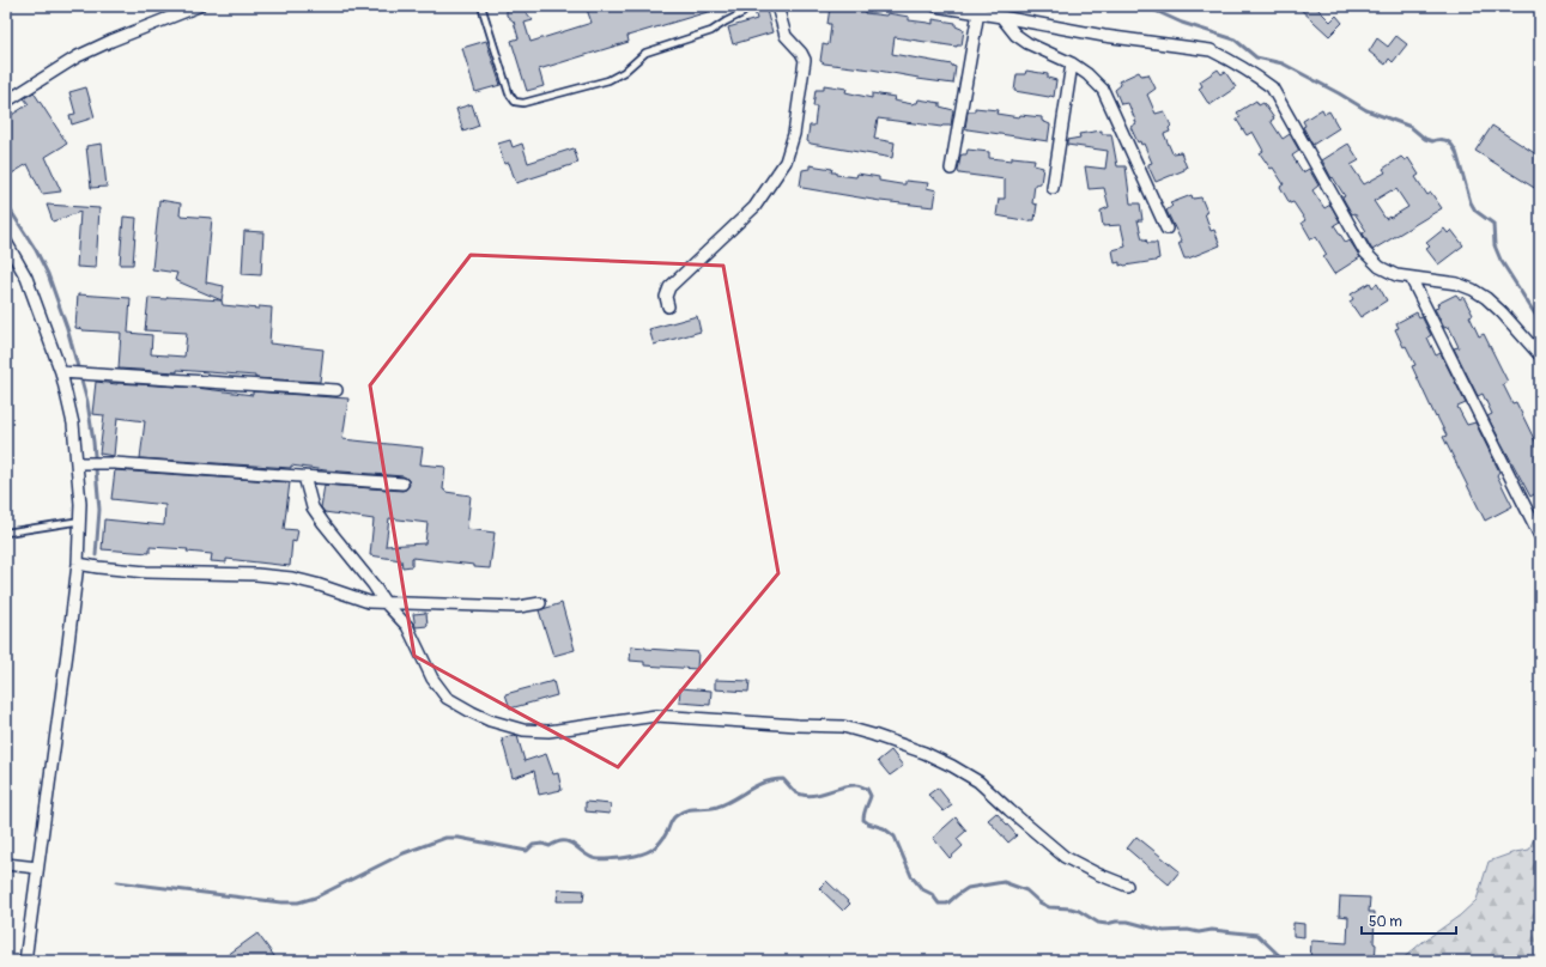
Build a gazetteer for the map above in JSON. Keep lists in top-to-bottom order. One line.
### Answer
{"scale_bar":"50 m"}
